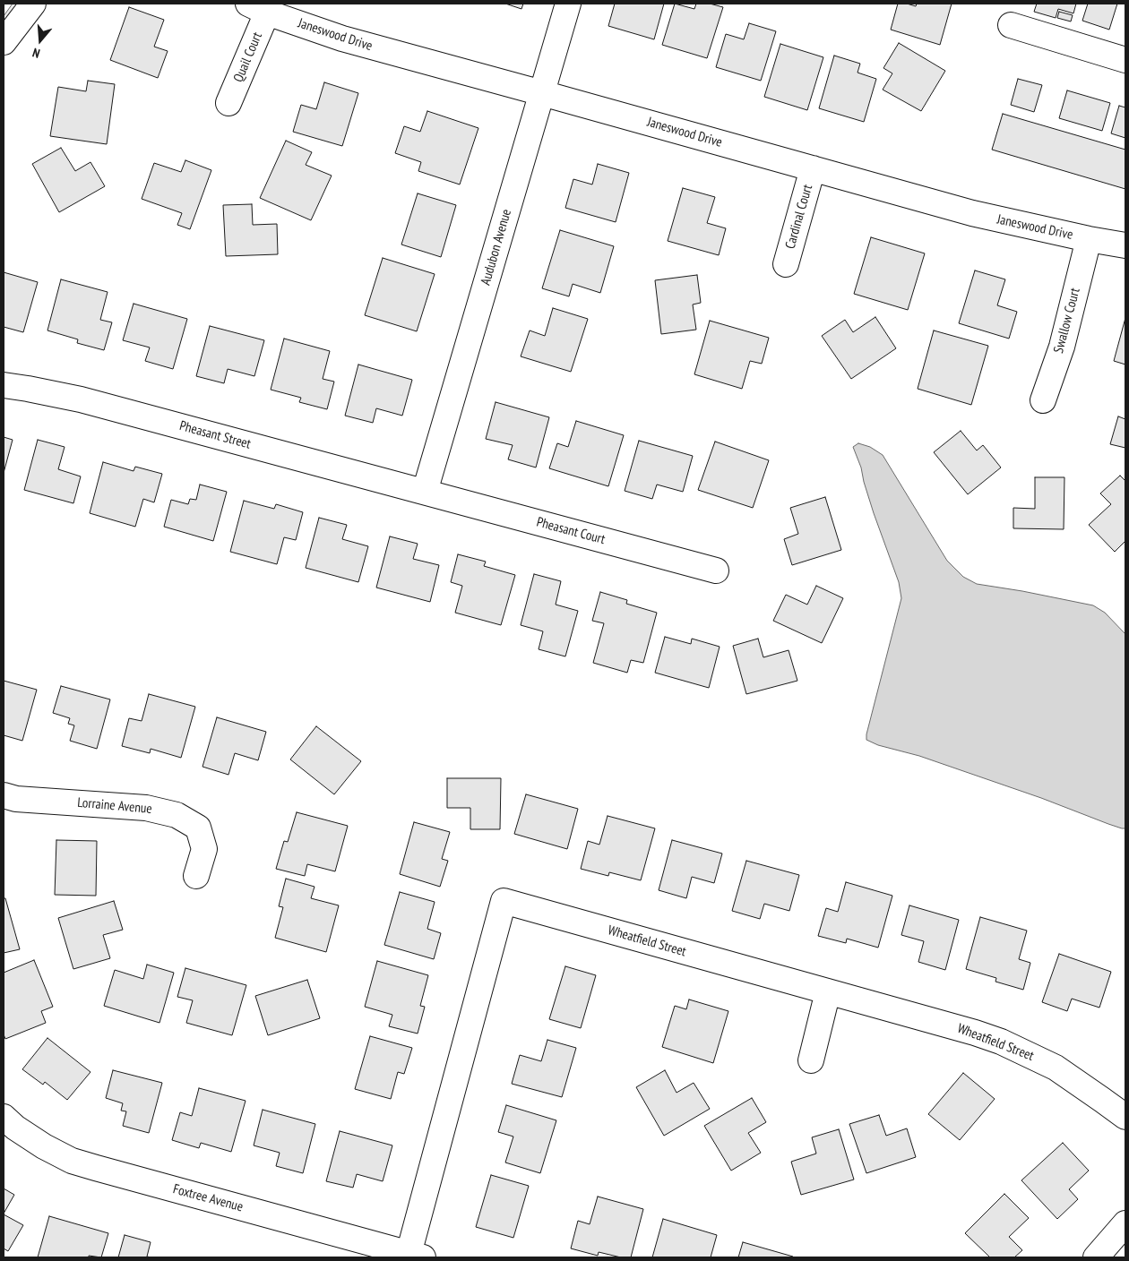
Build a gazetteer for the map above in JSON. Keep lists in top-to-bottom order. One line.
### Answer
{"streets":{"street":["Janeswood Drive","Quail Court","Cardinal Court","Audubon Avenue","Swallow Court","Pheasant Street","Pheasant Court","Lorraine Avenue","Wheatfield Street","Foxtree Avenue"]},"crossings":[["Janeswood Drive","Quail Court"],["Janeswood Drive","Cardinal Court"],["Janeswood Drive","Audubon Avenue"],["Janeswood Drive","Swallow Court"],["Audubon Avenue","Pheasant Street"],["Audubon Avenue","Pheasant Court"],["Pheasant Street","Pheasant Court"],["Wheatfield Street","Foxtree Avenue"]],"north":"bottom"}
